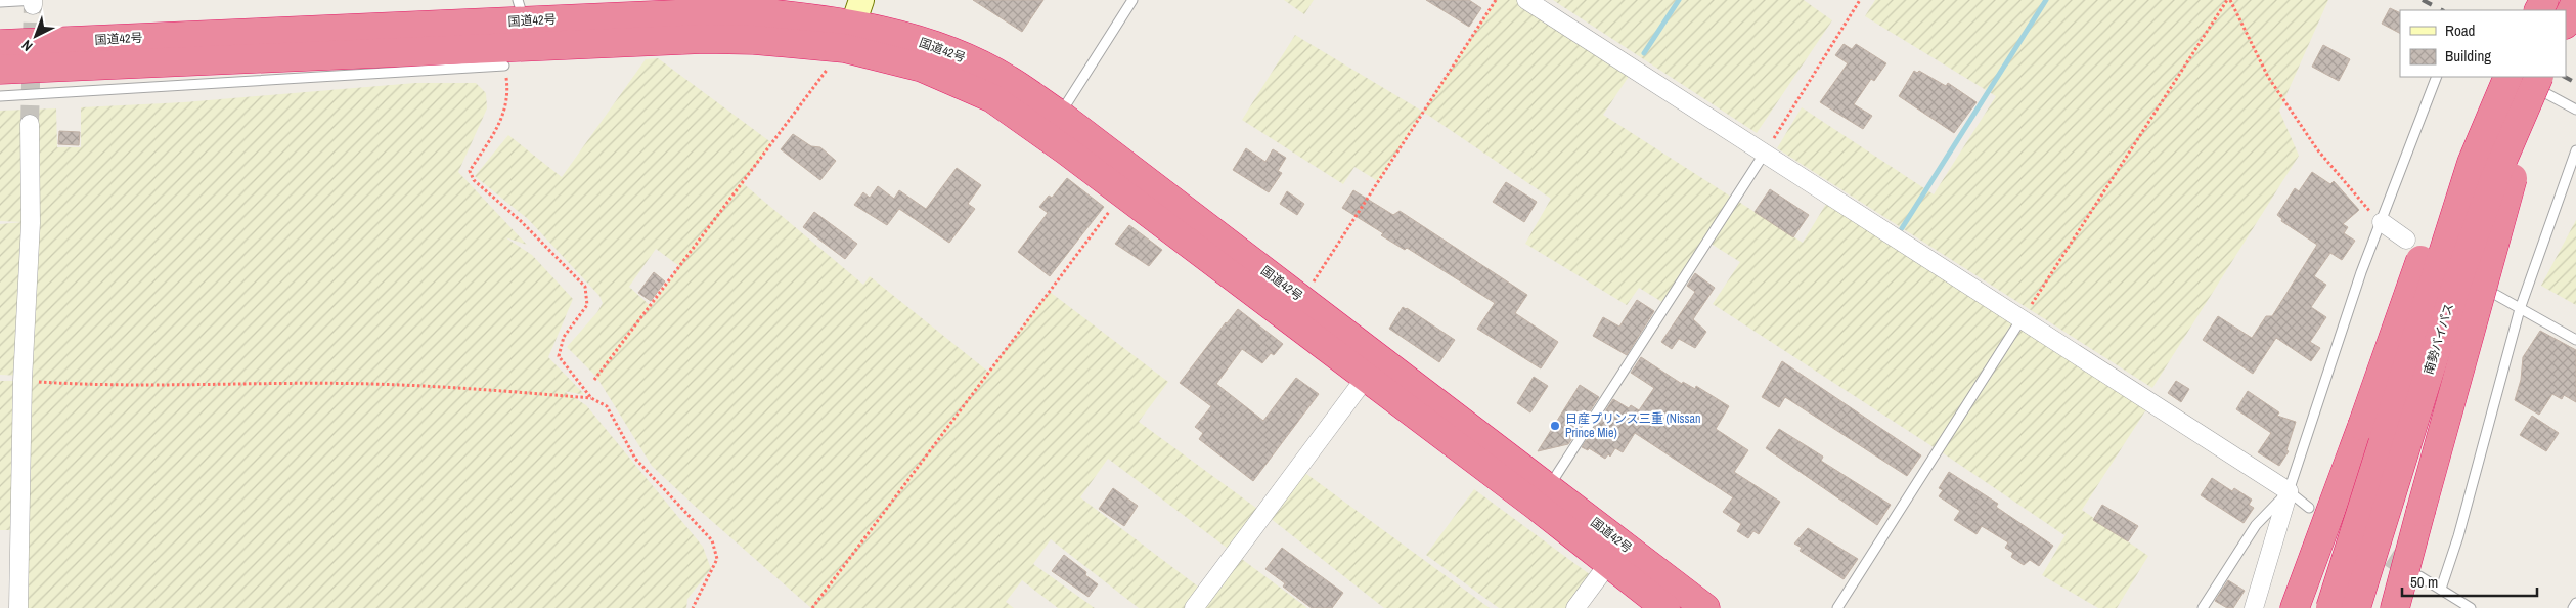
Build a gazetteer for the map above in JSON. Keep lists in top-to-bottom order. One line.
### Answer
{"streets":{"highway":["国道42号","南勢バイパス"]},"places":["日産プリンス三重 (Nissan Prince Mie)"],"legend":["Road","Building"],"scale_bar":"50 m","north":"bottom left"}
